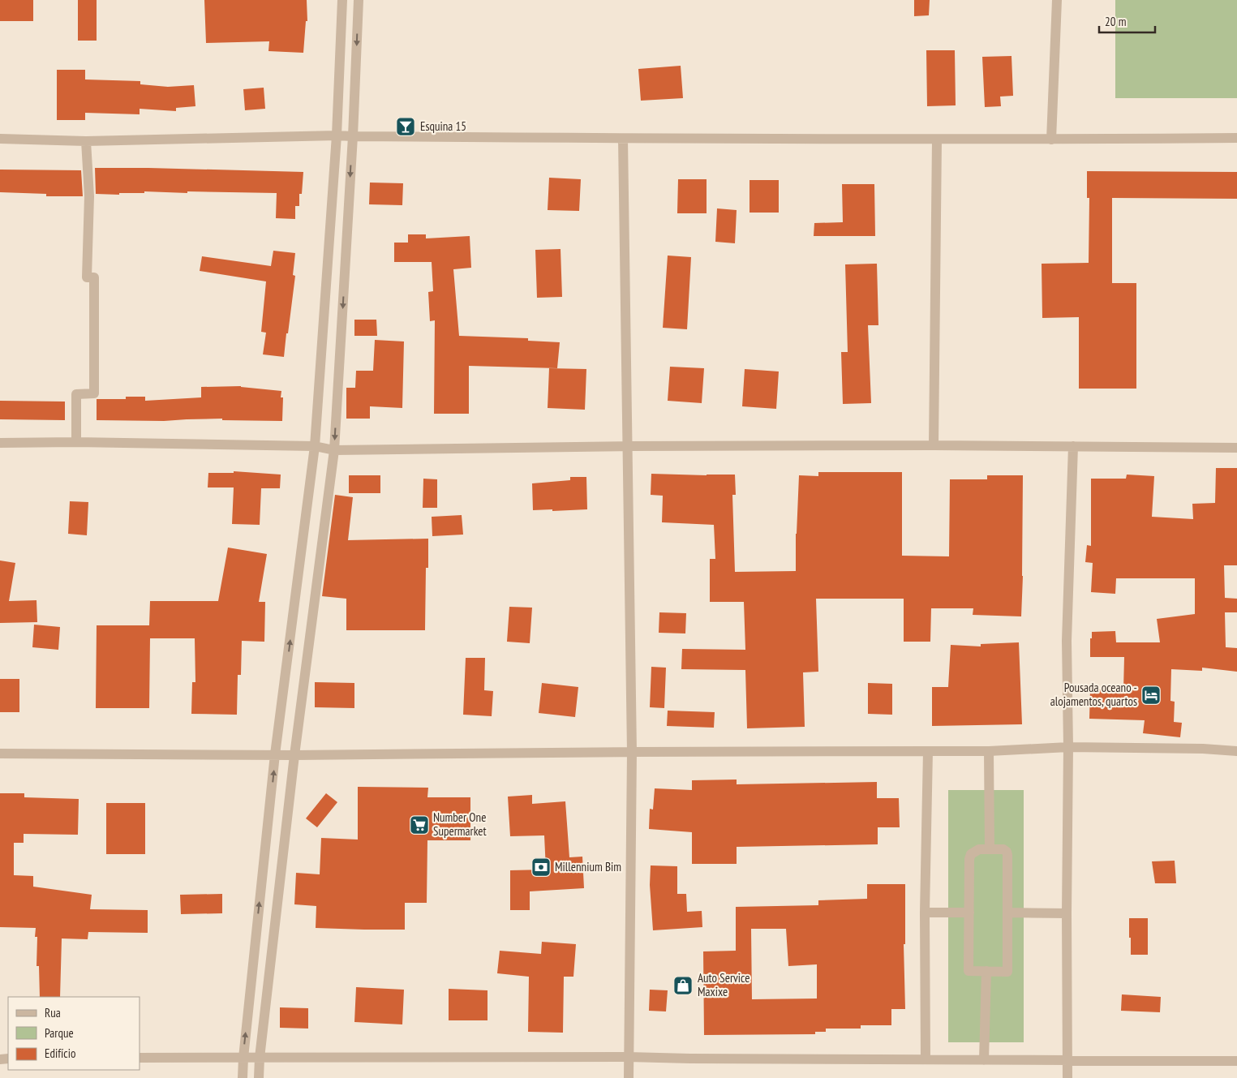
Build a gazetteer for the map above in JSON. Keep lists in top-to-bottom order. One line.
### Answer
{"places":{"bar":["Esquina 15"],"hotel":["Pousada oceano - alojamentos, quartos"],"supermarket":["Number One Supermarket"],"bank":["Millennium Bim"],"shop":["Auto Service Maxixe"]},"legend":["Rua","Parque","Edifício"],"scale_bar":"20 m"}
